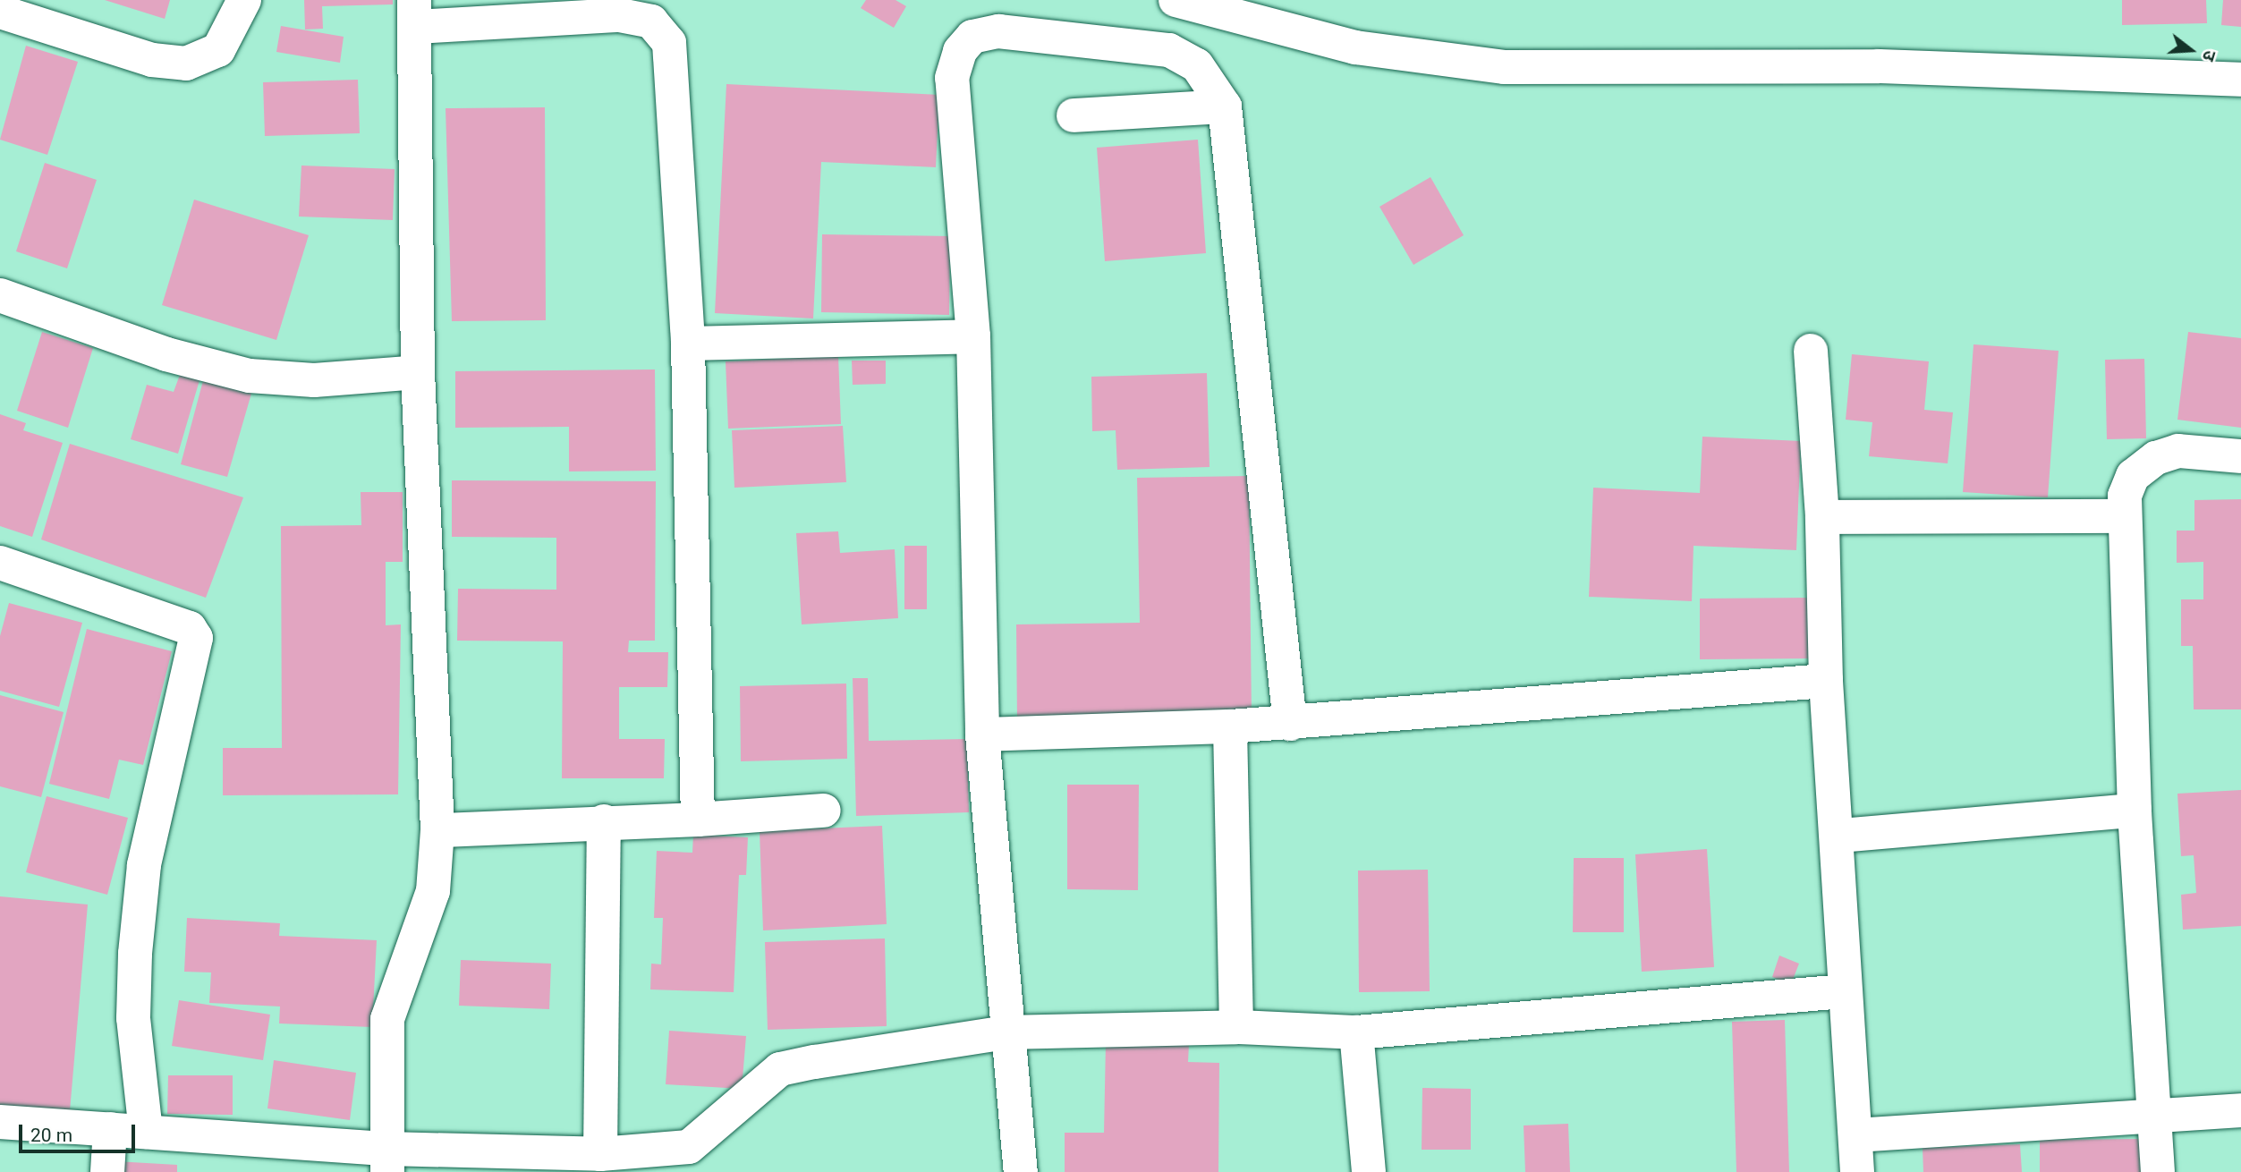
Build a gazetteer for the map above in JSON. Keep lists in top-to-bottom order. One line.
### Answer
{"scale_bar":"20 m","north":"right"}
